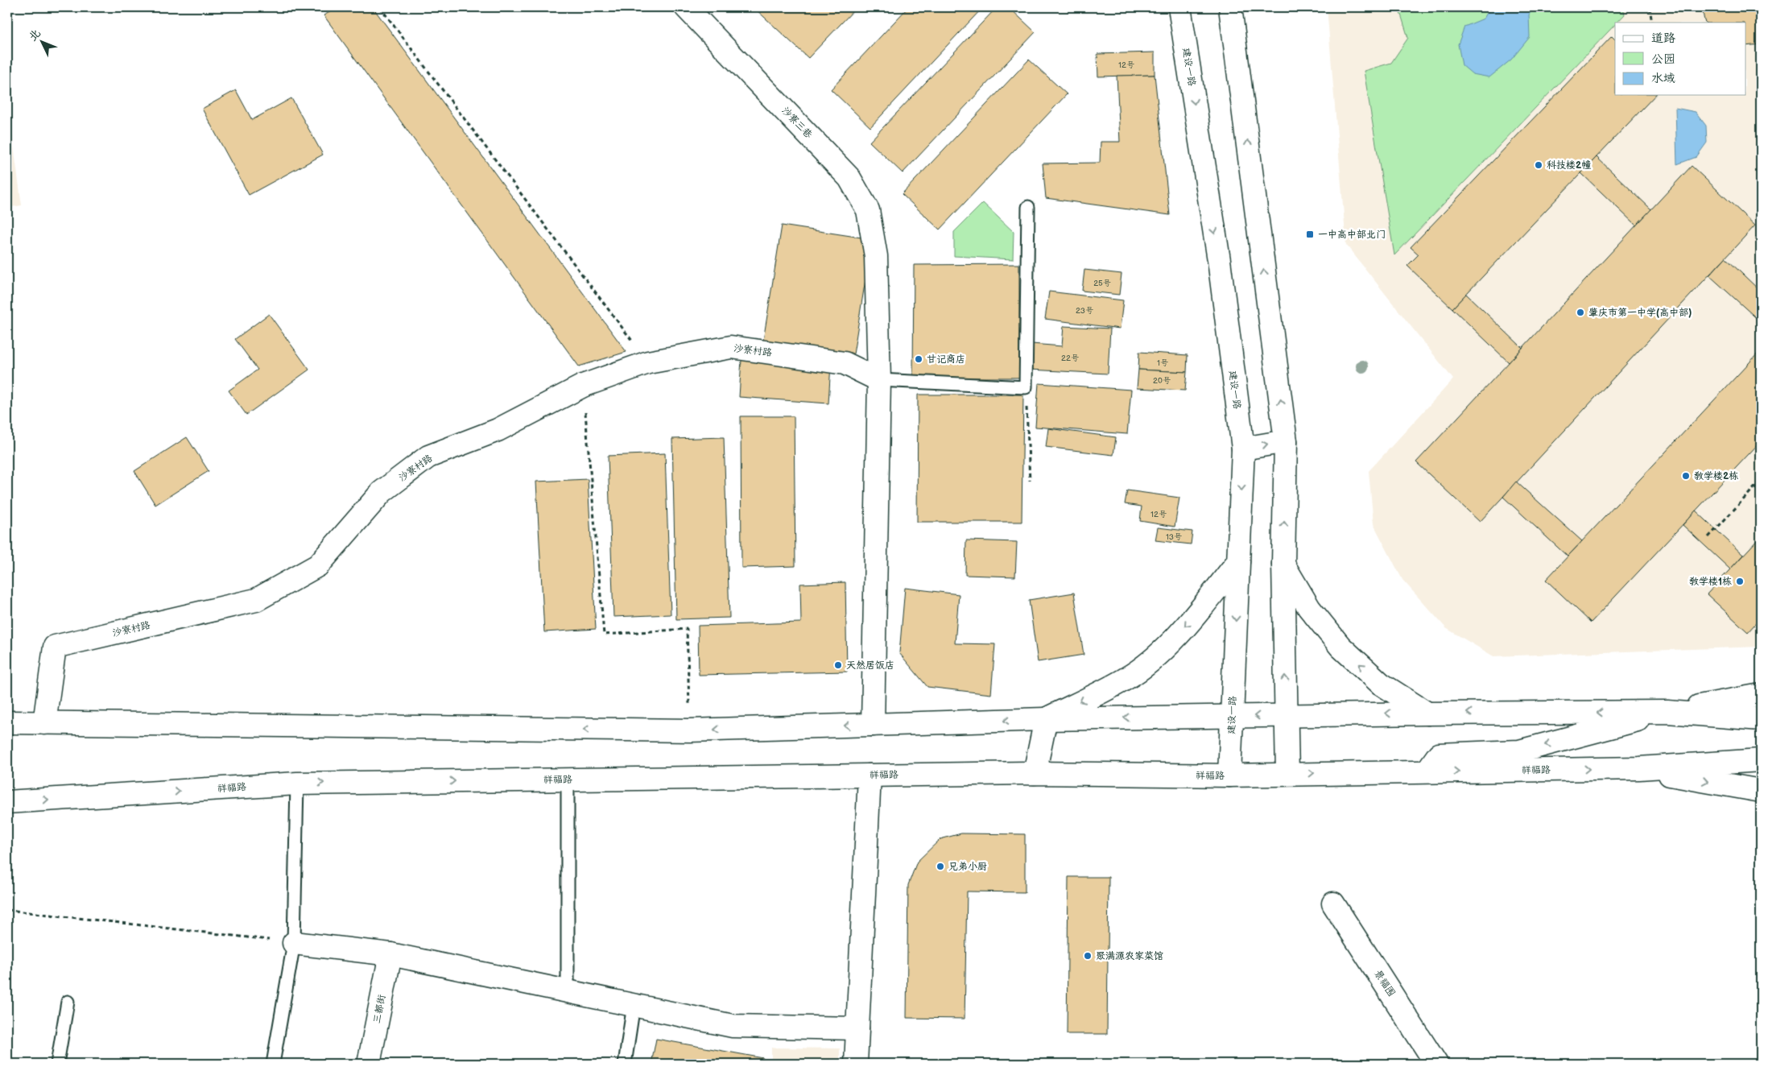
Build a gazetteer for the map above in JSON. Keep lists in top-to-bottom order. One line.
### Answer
{"streets":{"street":["建设一路","沙寮三巷","沙寮村路","祥福路","景福围","三都街"]},"crossings":[["建设一路","祥福路"],["沙寮三巷","沙寮村路"]],"places":{"other":["科技楼2幢","肇庆市第一中学(高中部)","甘记商店","教学楼2栋","教学楼1栋","天然居饭店","兄弟小厨","聚满源农家菜馆"],"transit":["一中高中部北门"]},"house_numbers":["12号","25号","23号","22号","1号","20号","12号","13号"],"legend":["道路","公园","水域"],"north":"top left"}
